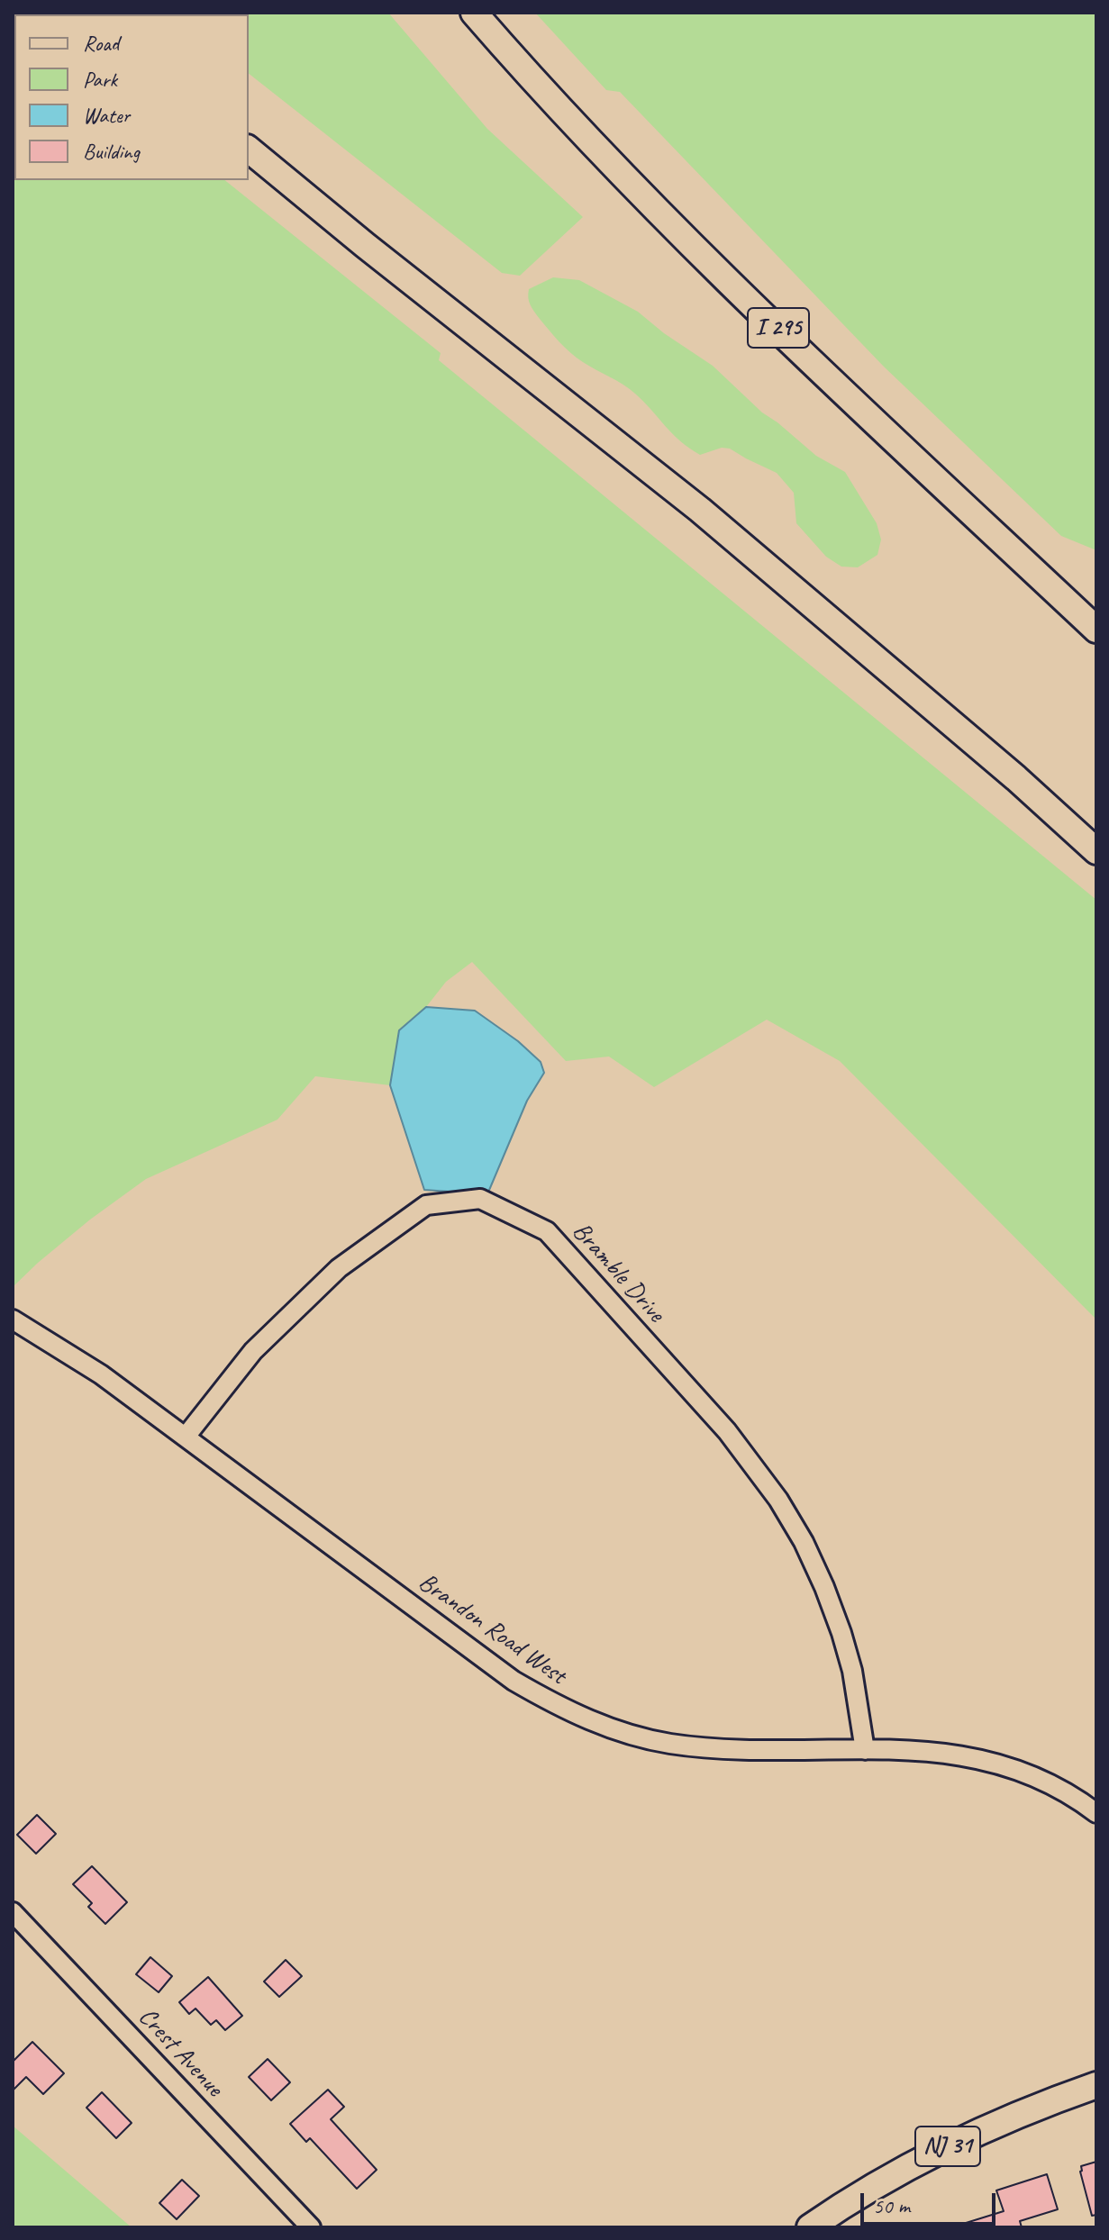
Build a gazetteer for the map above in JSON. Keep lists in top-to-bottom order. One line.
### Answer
{"streets":{"highway":["I 295","NJ 31"],"street":["Bramble Drive","Brandon Road West","Crest Avenue"]},"crossings":[["Bramble Drive","Brandon Road West"]],"legend":["Road","Park","Water","Building"],"scale_bar":"50 m"}
